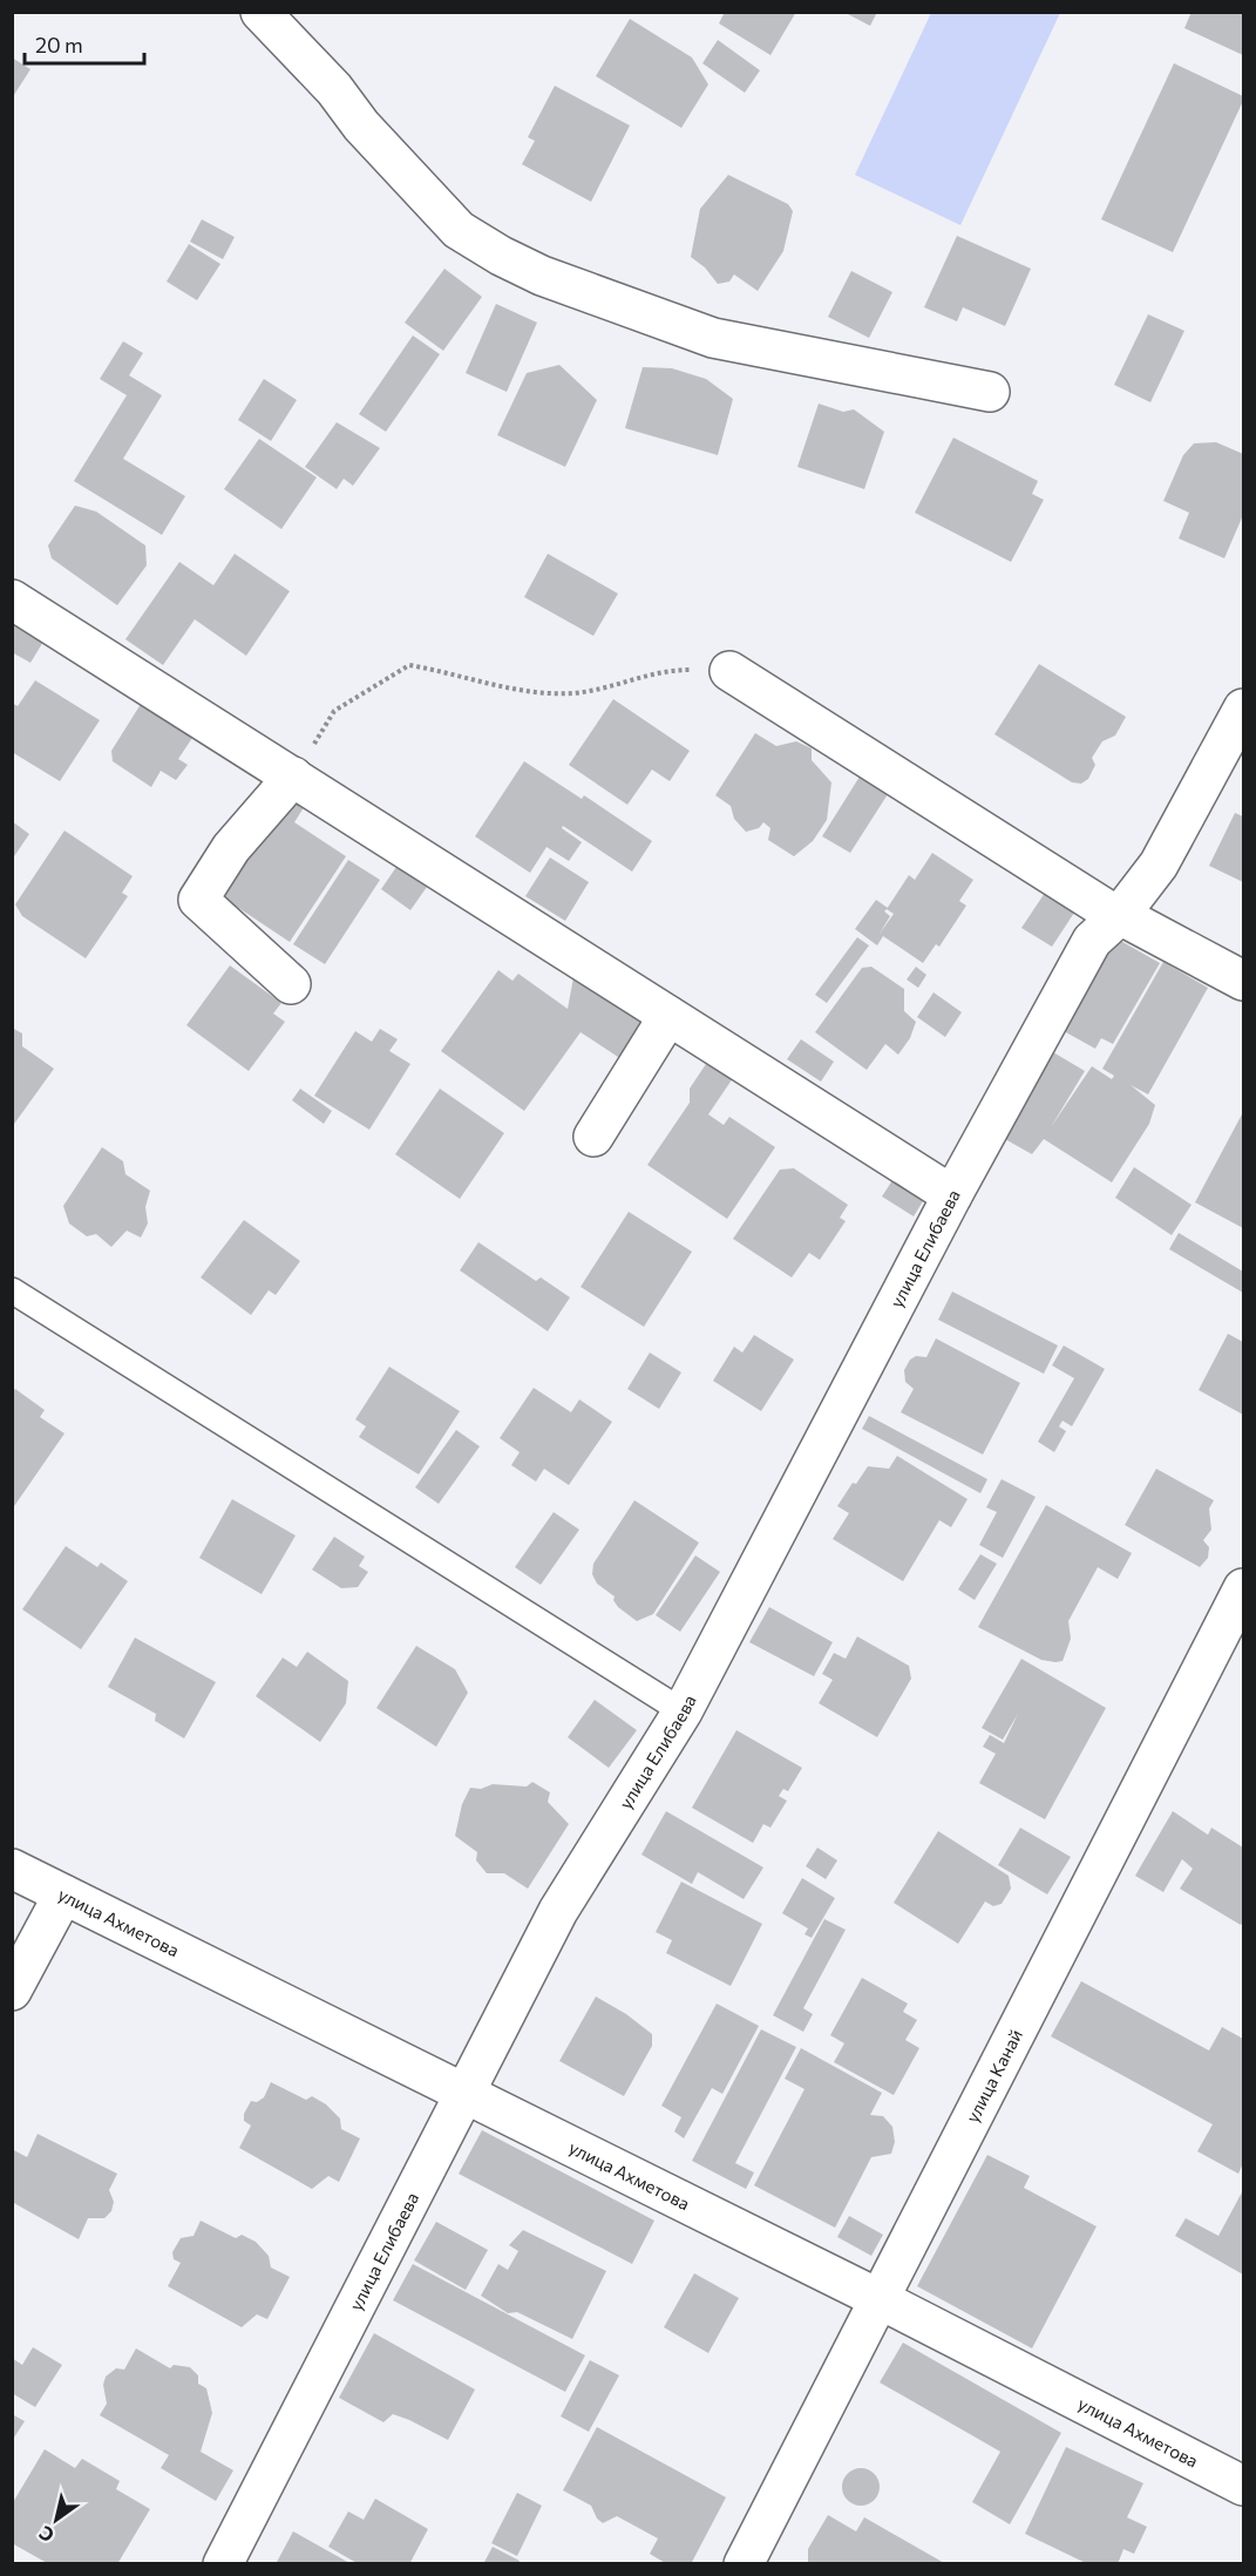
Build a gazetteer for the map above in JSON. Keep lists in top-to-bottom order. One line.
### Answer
{"streets":{"street":["улица Елибаева","улица Ахметова","улица Канай"]},"crossings":[["улица Елибаева","улица Ахметова"],["улица Ахметова","улица Канай"]],"scale_bar":"20 m","north":"bottom left"}
